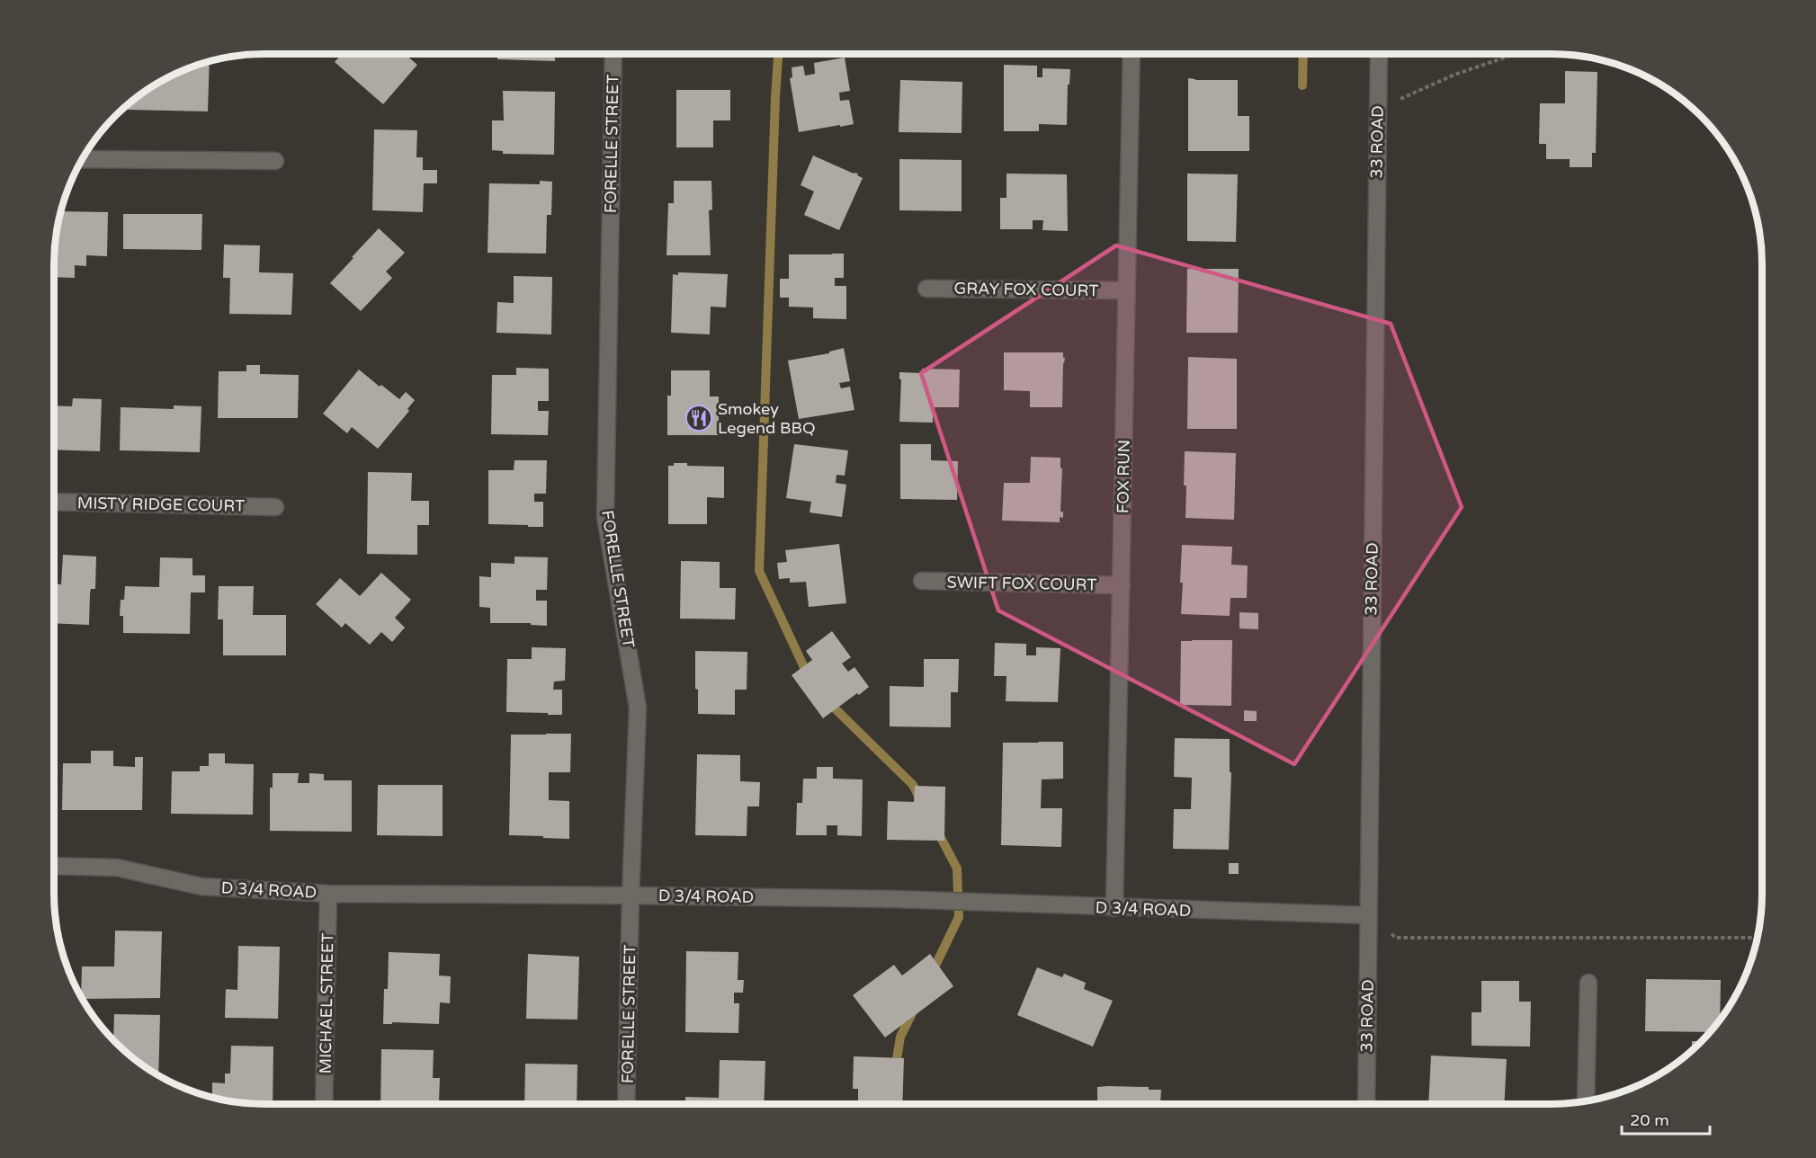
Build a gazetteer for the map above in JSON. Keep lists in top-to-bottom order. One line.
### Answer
{"streets":{"street":["33 ROAD","FORELLE STREET","GRAY FOX COURT","FOX RUN","MISTY RIDGE COURT","SWIFT FOX COURT","D 3/4 ROAD","MICHAEL STREET"]},"crossings":[["33 ROAD","D 3/4 ROAD"],["FORELLE STREET","D 3/4 ROAD"],["GRAY FOX COURT","FOX RUN"],["FOX RUN","SWIFT FOX COURT"],["FOX RUN","D 3/4 ROAD"],["D 3/4 ROAD","MICHAEL STREET"]],"places":{"restaurant":["Smokey Legend BBQ"]},"scale_bar":"20 m"}
